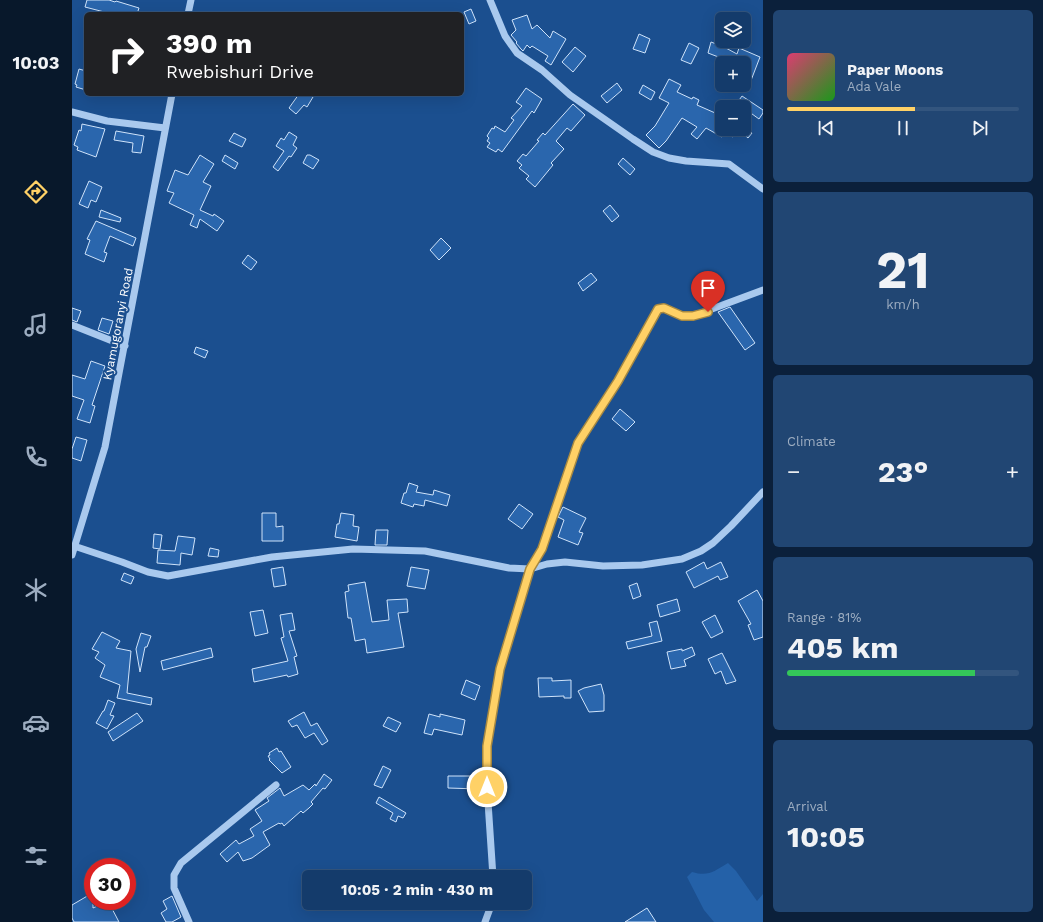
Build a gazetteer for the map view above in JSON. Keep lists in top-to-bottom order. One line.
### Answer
{"streets":{"street":["Kyamugoranyi Road"]},"page":{"tabs":"10:03","map_buttons":["+","−"],"turn":["390 m","Rwebishuri Drive"],"song":["Paper Moons","Ada Vale"],"tile":[["21","km/h"],"Climate",["Range · 81%","405 km"],["Arrival","10:05"]],"heat":["−","23°","+"],"limit":"30","trip":"10:05 · 2 min · 430 m"}}
